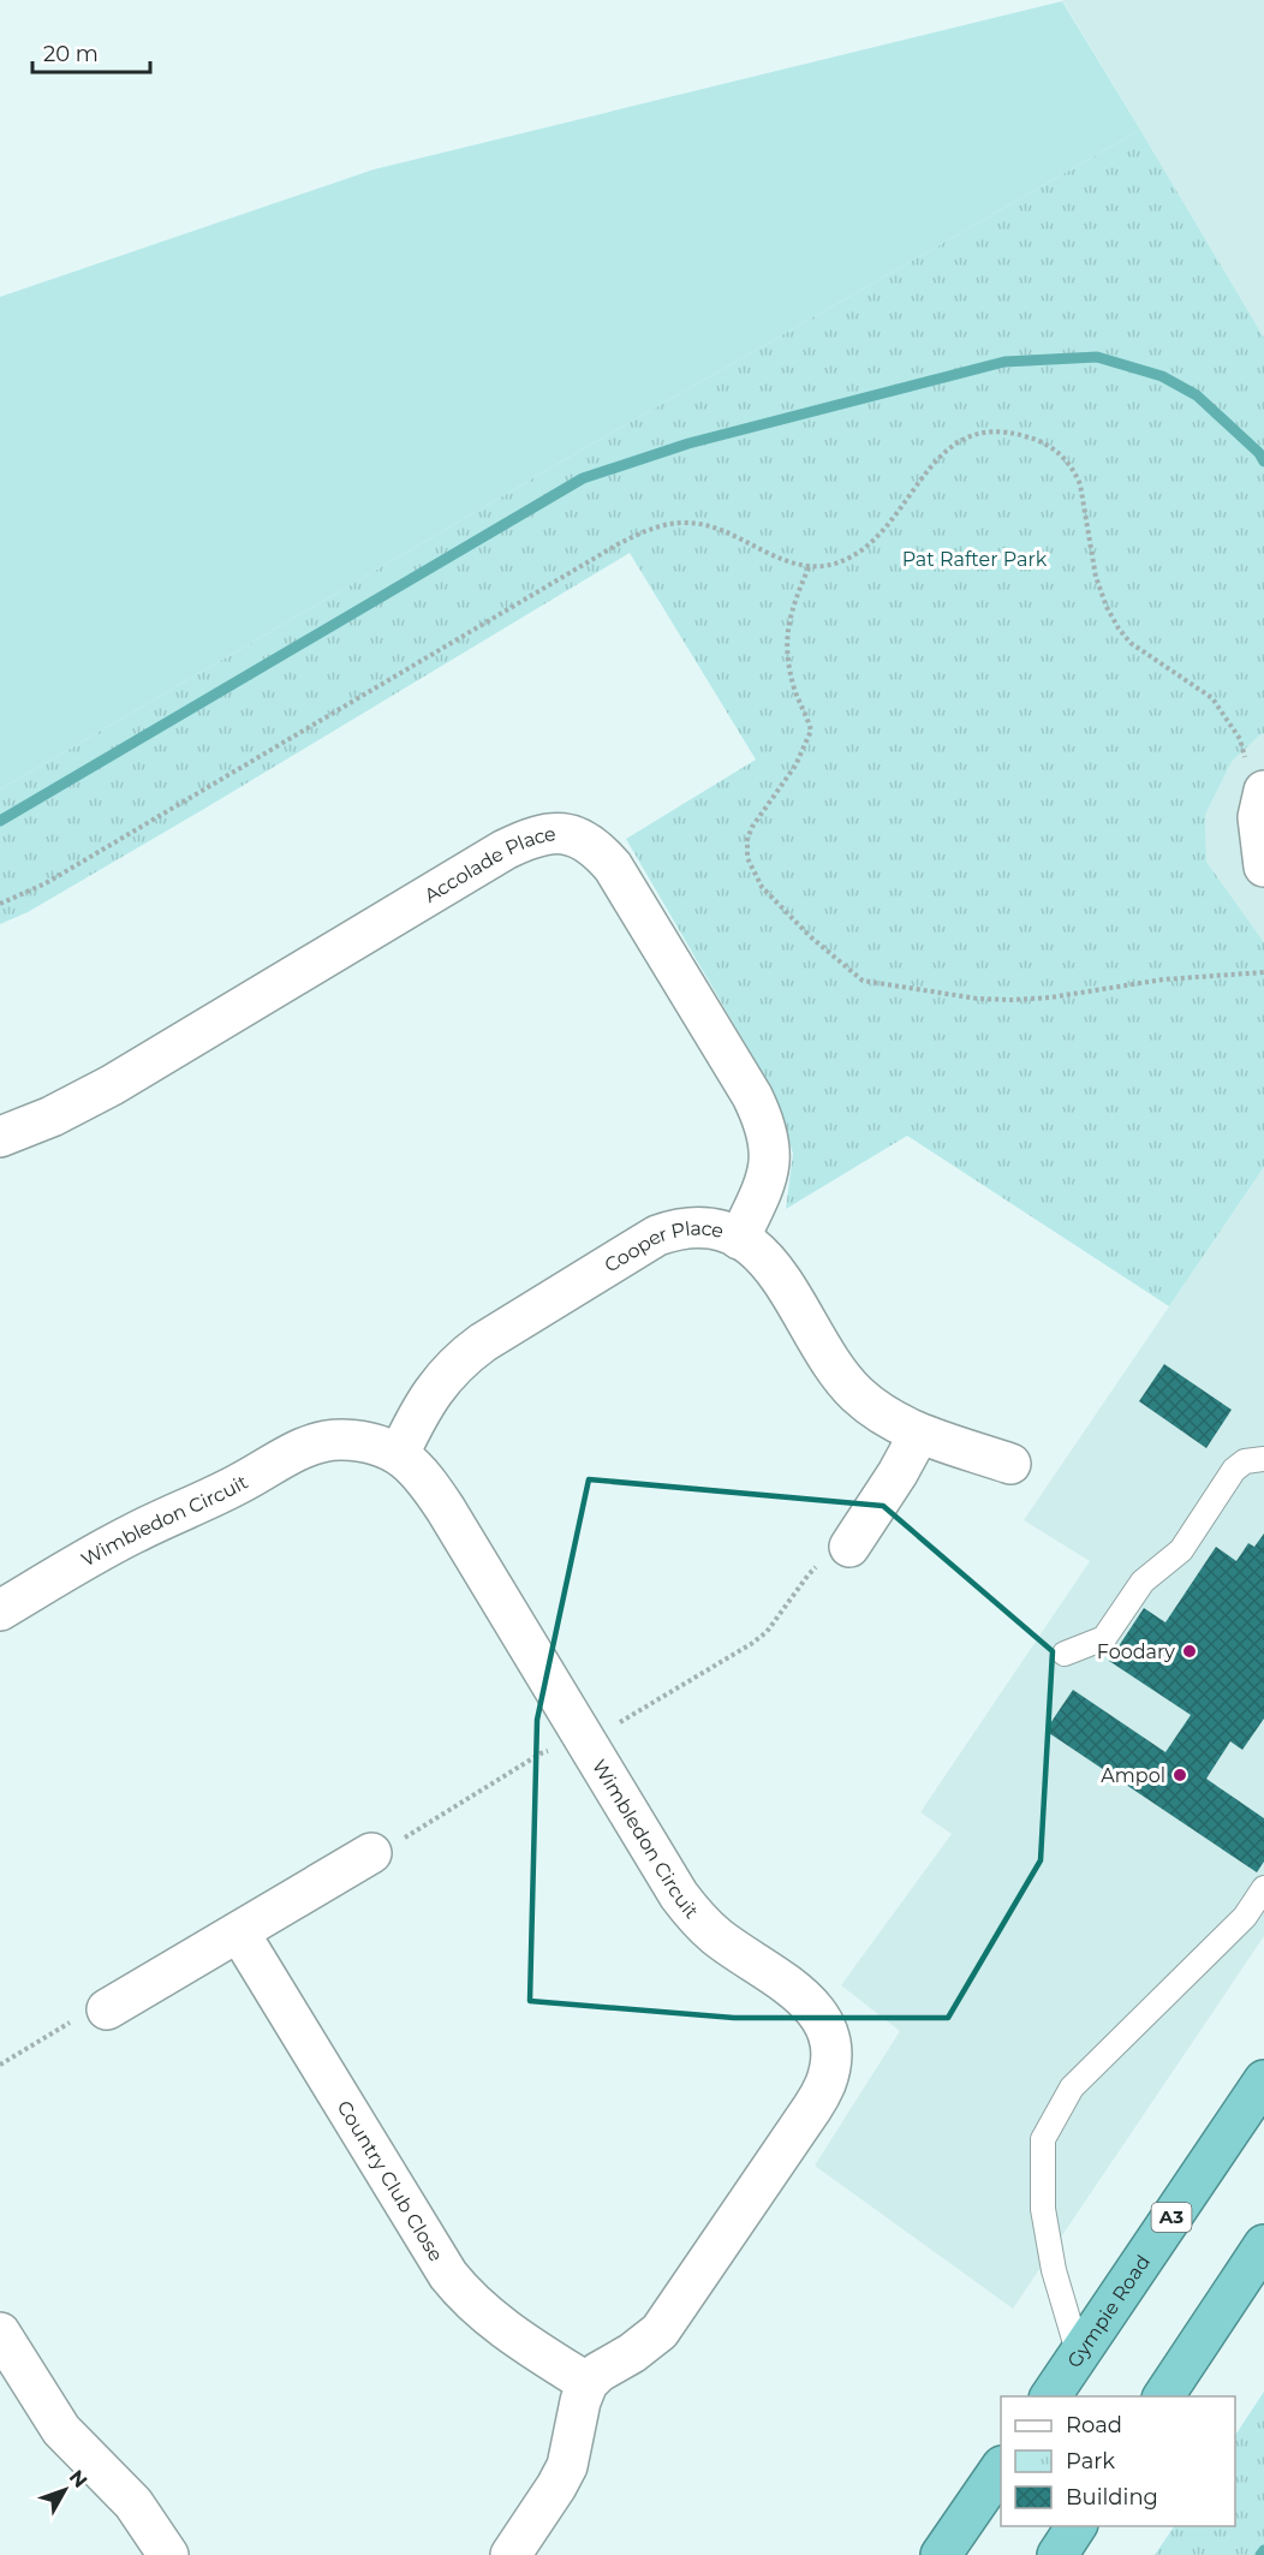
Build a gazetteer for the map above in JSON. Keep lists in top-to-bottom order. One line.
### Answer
{"streets":{"highway":["A3","Gympie Road"],"street":["Accolade Place","Cooper Place","Wimbledon Circuit","Country Club Close"]},"crossings":[["Accolade Place","Cooper Place"],["Cooper Place","Wimbledon Circuit"],["Wimbledon Circuit","Country Club Close"]],"parks":["Pat Rafter Park"],"places":["Foodary","Ampol"],"legend":["Road","Park","Building"],"scale_bar":"20 m","north":"top right"}
